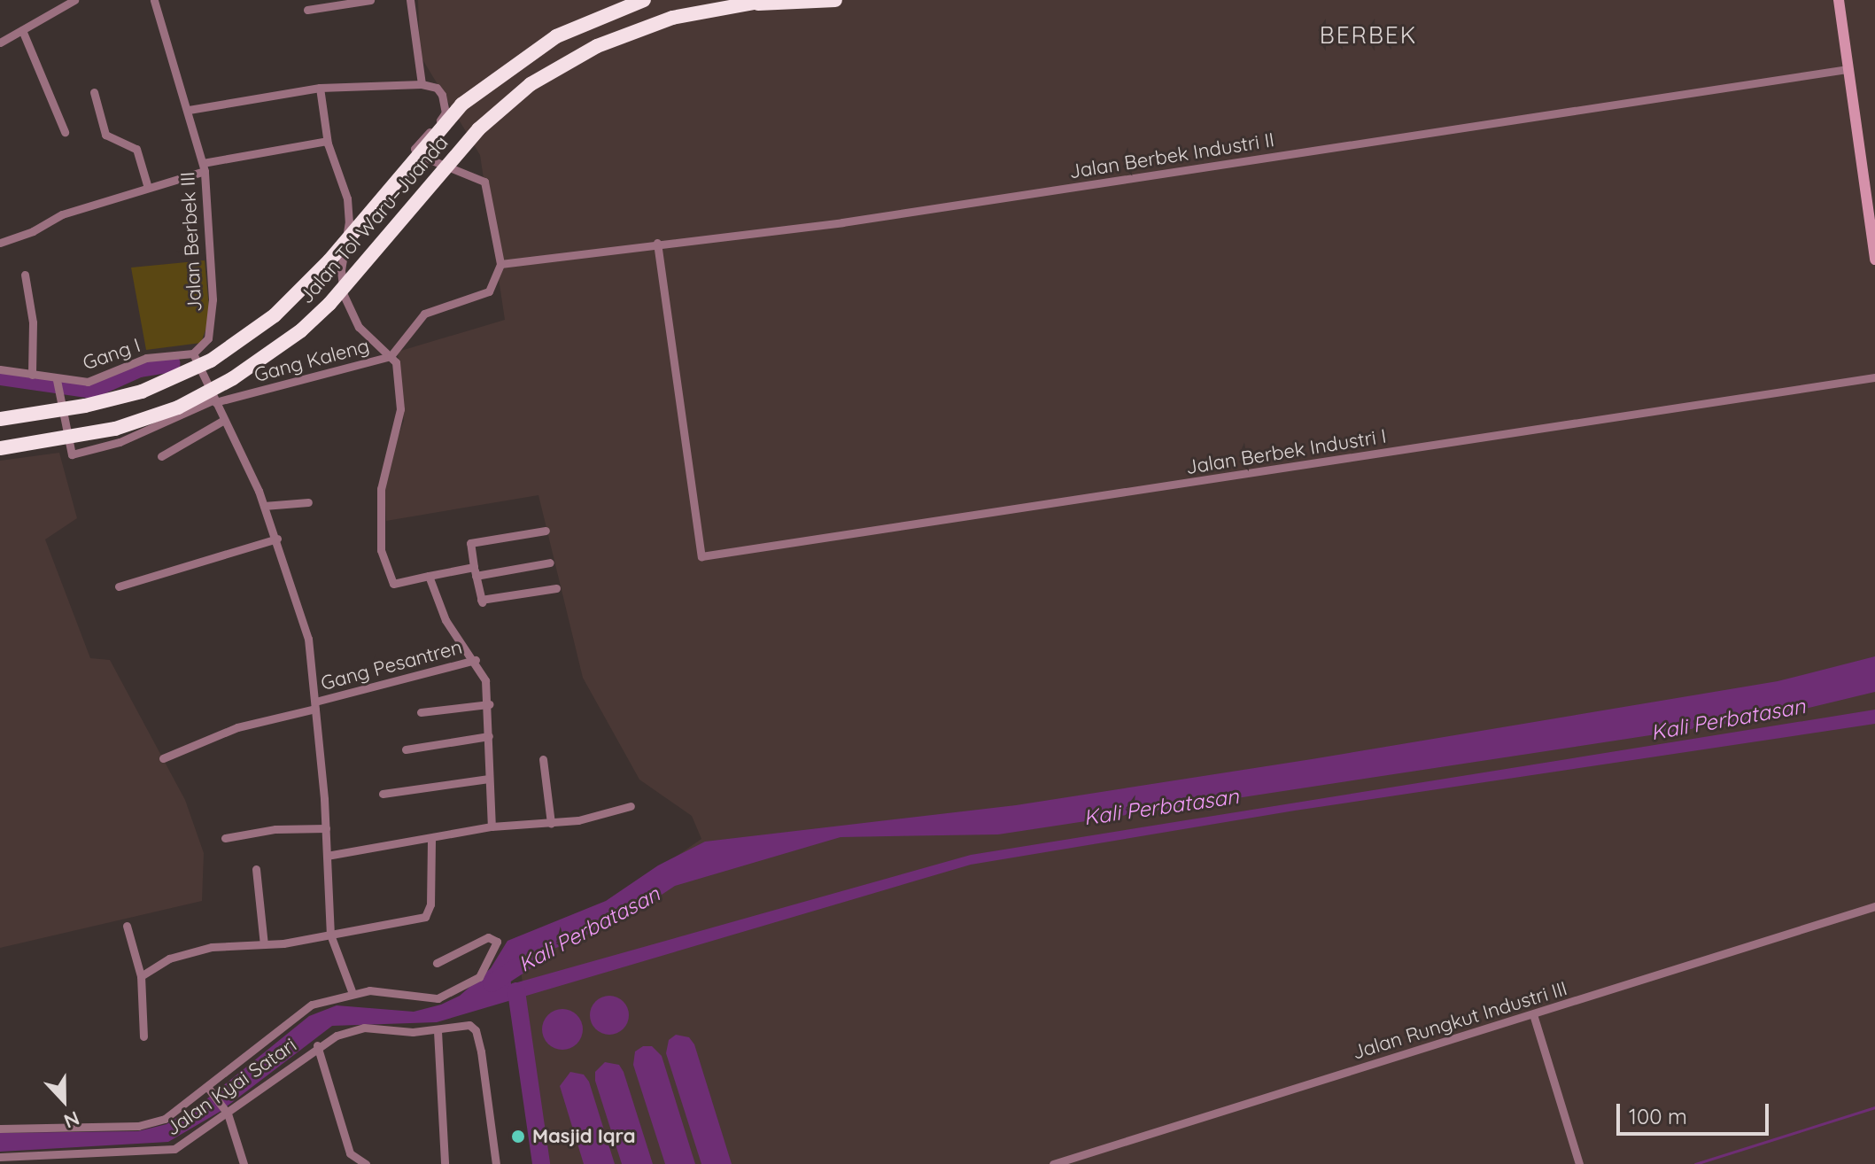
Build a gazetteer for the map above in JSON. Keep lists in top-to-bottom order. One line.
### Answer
{"streets":{"highway":["Jalan Tol Waru–Juanda"],"street":["Jalan Berbek Industri II","Jalan Berbek III","Gang I","Gang Kaleng","Jalan Berbek Industri I","Gang Pesantren","Jalan Rungkut Industri III","Jalan Kyai Satari"]},"crossings":[["Jalan Berbek Industri II","Gang Kaleng"],["Jalan Berbek Industri II","Jalan Berbek Industri I"],["Jalan Berbek III","Gang I"],["Gang I","Gang Kaleng"]],"districts":["BERBEK"],"water":["Kali Perbatasan"],"places":["Masjid Iqra"],"scale_bar":"100 m","north":"bottom"}
